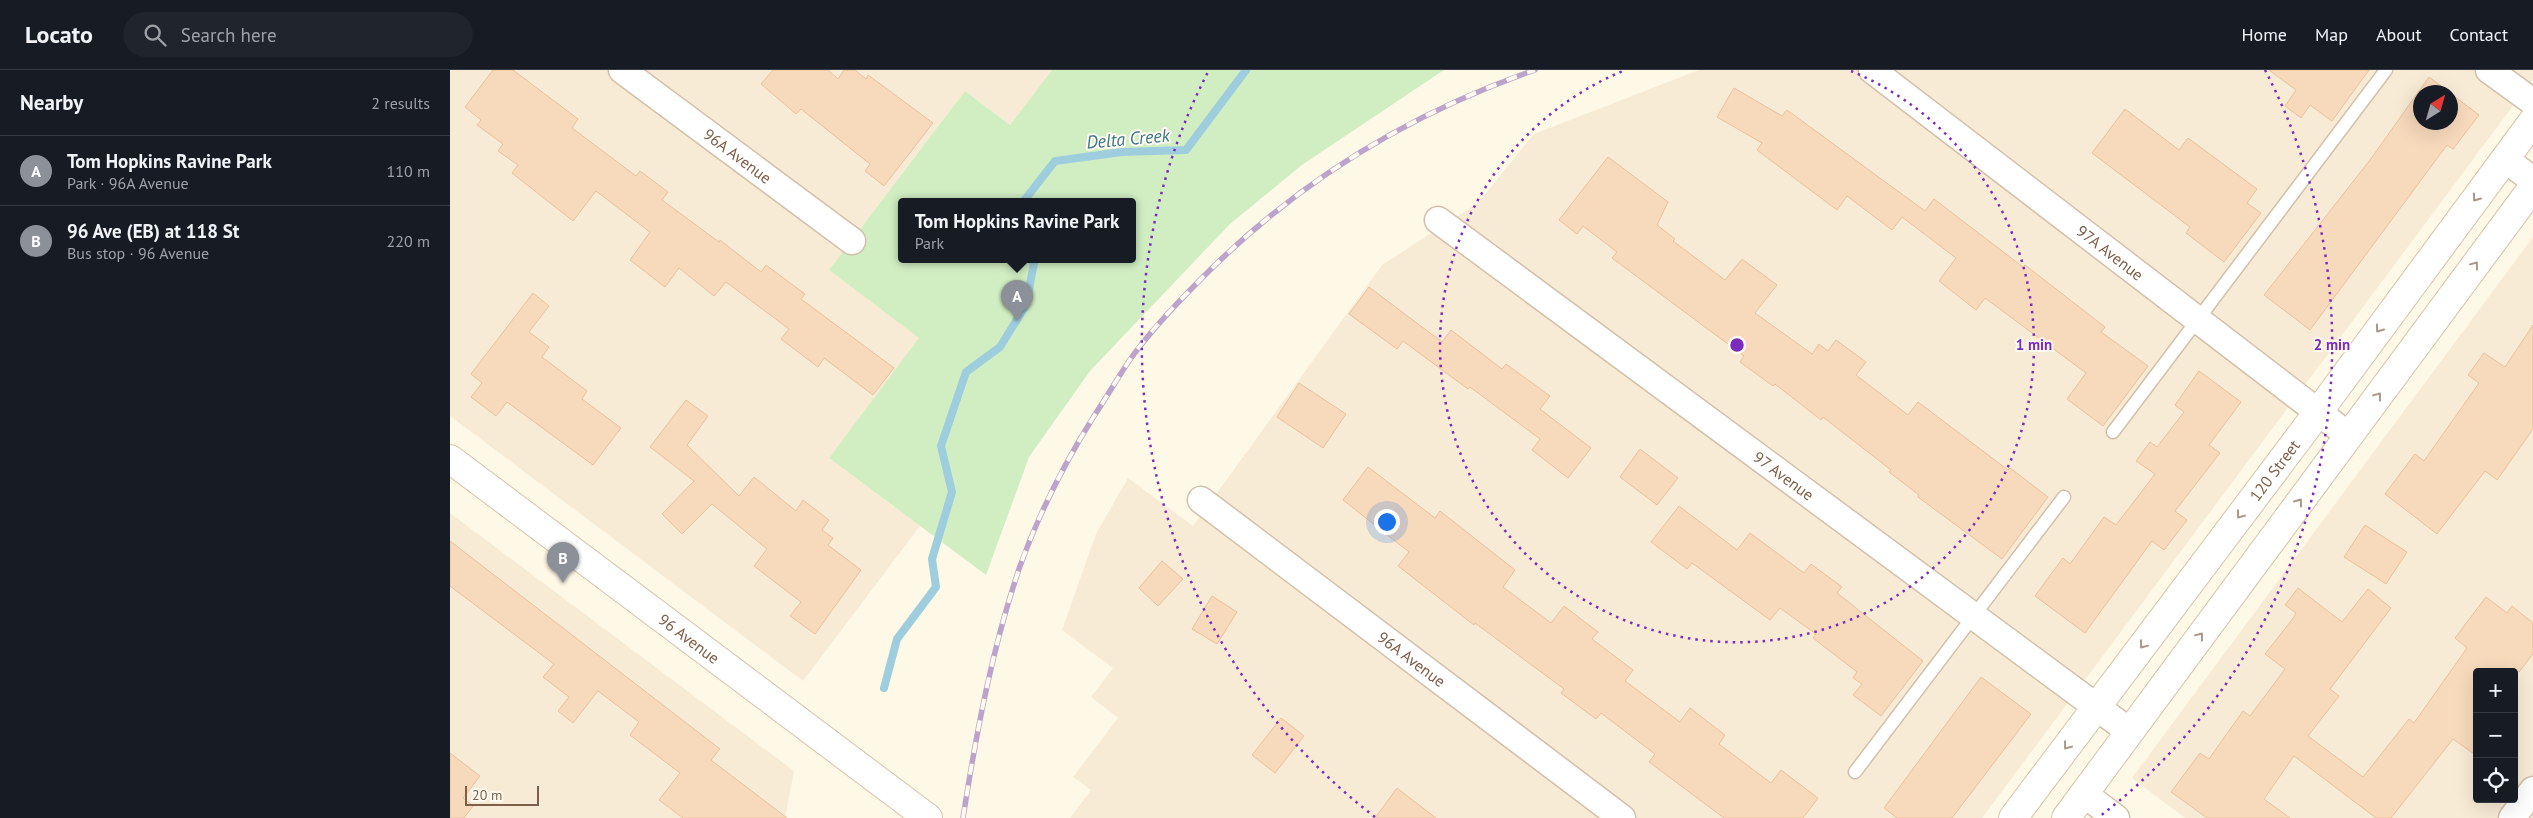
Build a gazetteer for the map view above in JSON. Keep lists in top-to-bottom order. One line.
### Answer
{"streets":{"main road":["120 Street","96 Avenue"],"street":["96A Avenue","97A Avenue","97 Avenue"]},"crossings":[["97A Avenue","120 Street"],["120 Street","97 Avenue"]],"water":["Delta Creek"],"scale_bar":"20 m","north":"top right","page":{"header":"Locato","search":"Search here","nav":["Home","Map","About","Contact"],"heading":["Nearby","2 results"],"list":[{"mark":"A","name":"Tom Hopkins Ravine Park","note":"Park · 96A Avenue","value":"110 m"},{"mark":"B","name":"96 Ave (EB) at 118 St","note":"Bus stop · 96 Avenue","value":"220 m"}],"popup":["Tom Hopkins Ravine Park","Park"],"pins":["A","B"],"map_buttons":["+","−"],"scale":"20 m"},"rings":["1 min","2 min"]}
